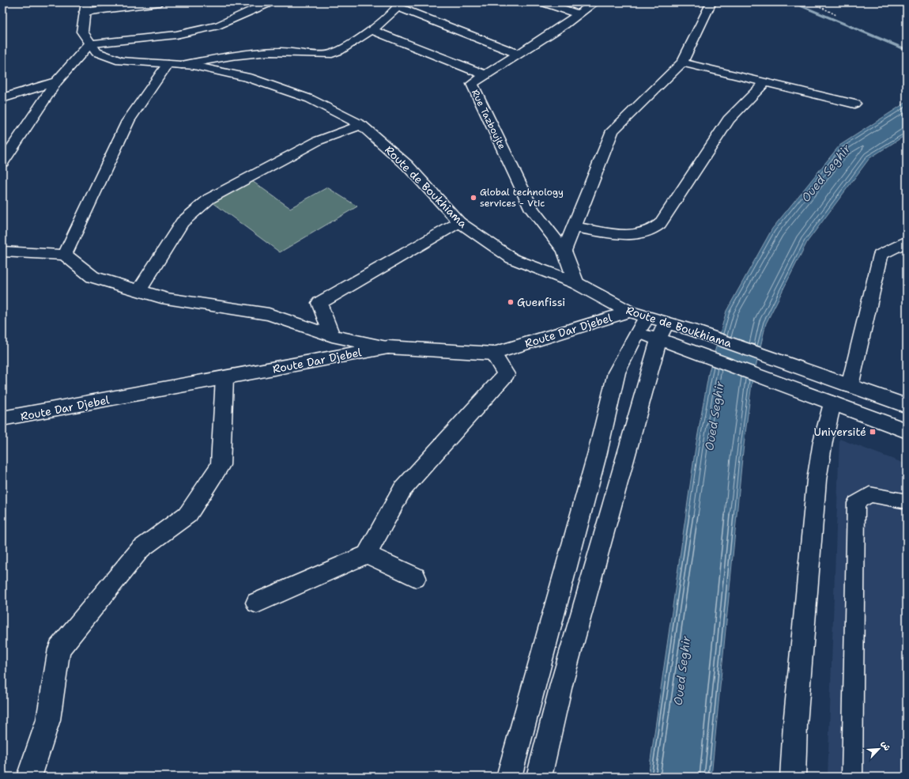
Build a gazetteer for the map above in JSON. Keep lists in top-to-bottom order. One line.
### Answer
{"streets":{"street":["Rue Tazboujte","Route de Boukhiama","Route Dar Djebel"]},"crossings":[["Rue Tazboujte","Route de Boukhiama"],["Route de Boukhiama","Route Dar Djebel"]],"water":["Oued Seghir"],"places":{"other":["Global technology services - Vtic","Guenfissi"],"transit":["Université"]},"north":"top right"}
